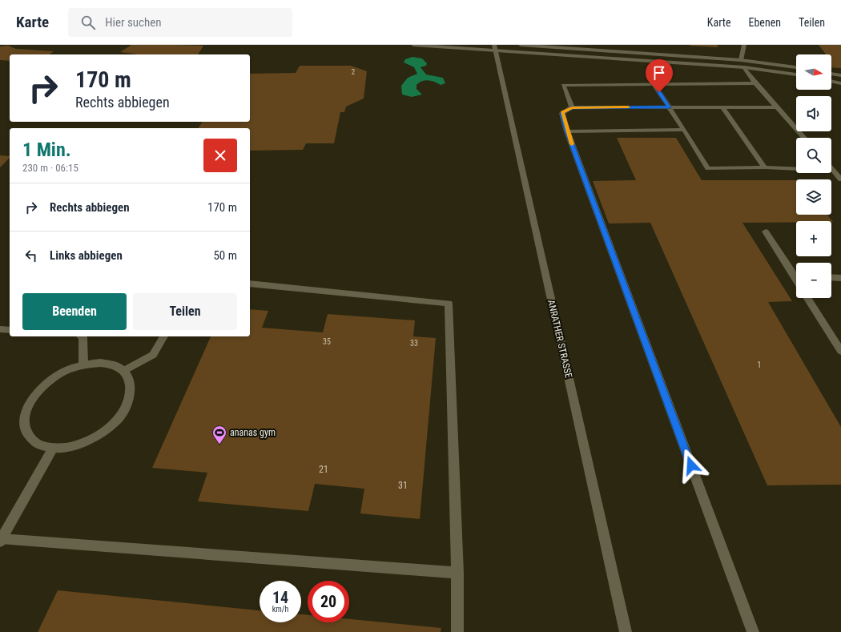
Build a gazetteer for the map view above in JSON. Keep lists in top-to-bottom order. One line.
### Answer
{"streets":{"street":["ANRATHER STRASSE"]},"places":{"sports":["ananas gym"]},"house_numbers":["2","35","33","1","21","31"],"north":"right","page":{"header":"Karte","search":"Hier suchen","nav":["Karte","Ebenen","Teilen"],"map_buttons":["+","−"],"turn":["170 m","Rechts abbiegen"],"heading":["1 Min.","230 m · 06:15"],"list":[{"name":"Rechts abbiegen","value":"170 m"},{"name":"Links abbiegen","value":"50 m"}],"buttons":["Beenden","Teilen"],"speed":"14 km/h","limit":"20"}}
